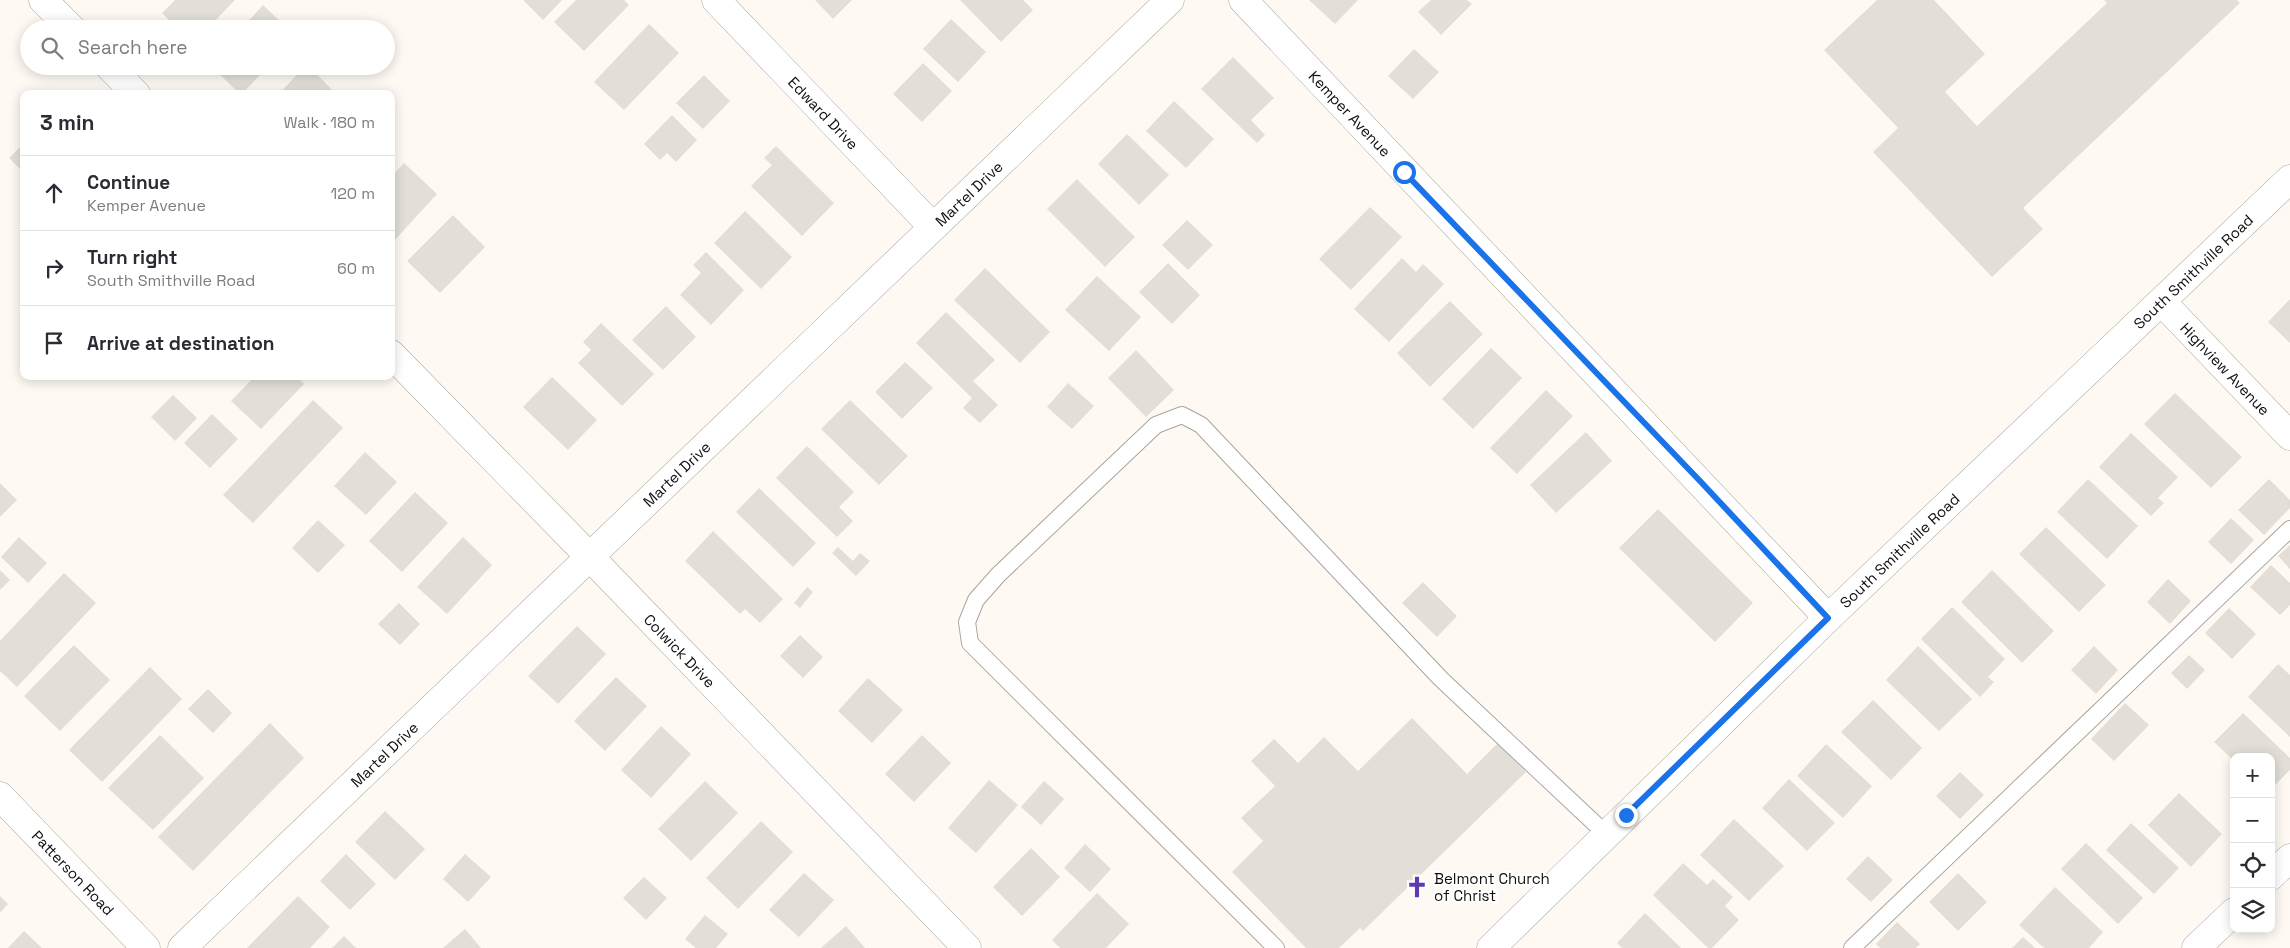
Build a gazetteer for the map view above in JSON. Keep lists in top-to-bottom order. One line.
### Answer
{"streets":{"street":["Edward Drive","Kemper Avenue","Martel Drive","South Smithville Road","Highview Avenue","Colwick Drive","Patterson Road"]},"crossings":[["Edward Drive","Martel Drive"],["Kemper Avenue","South Smithville Road"],["Martel Drive","Colwick Drive"],["South Smithville Road","Highview Avenue"]],"places":{"church":["Belmont Church of Christ"]},"page":{"search":"Search here","heading":["3 min","Walk · 180 m"],"list":[["Continue","Kemper Avenue","120 m"],["Turn right","South Smithville Road","60 m"],"Arrive at destination"],"map_buttons":["+","−"]}}
